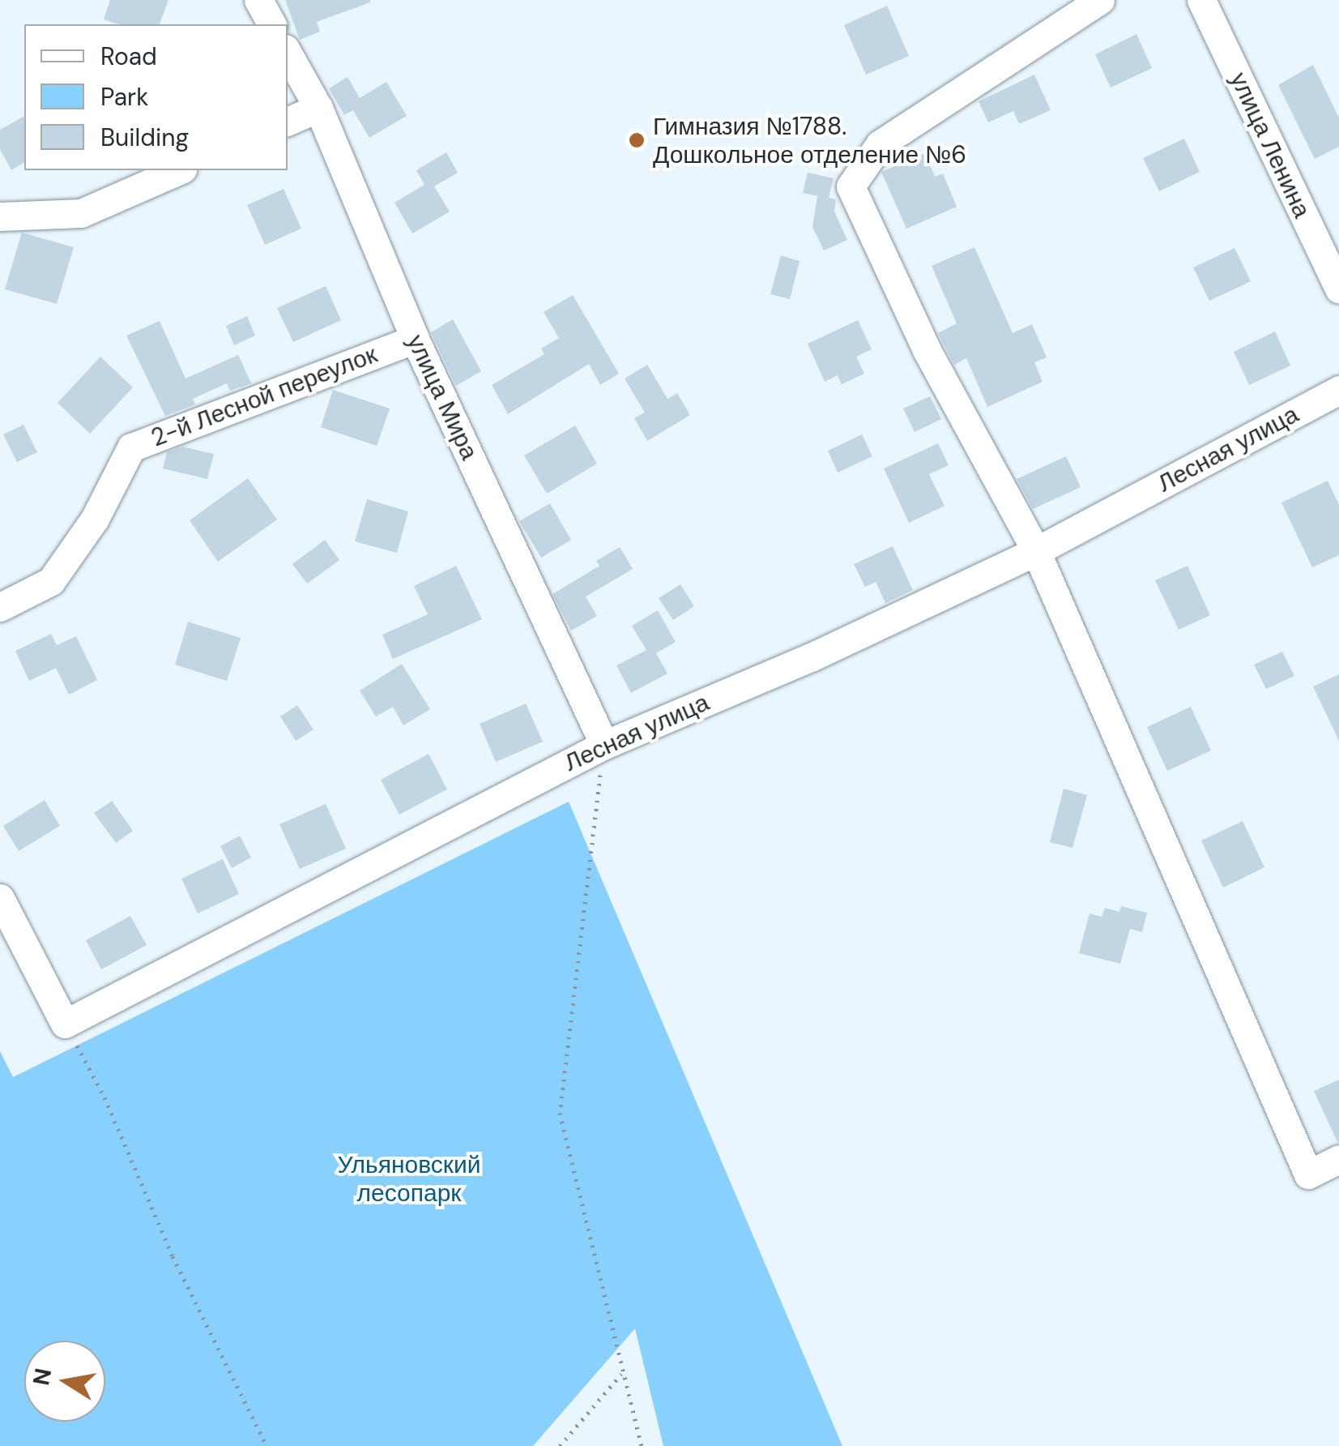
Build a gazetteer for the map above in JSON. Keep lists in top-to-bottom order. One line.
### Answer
{"streets":{"street":["улица Ленина","2-й Лесной переулок","улица Мира","Лесная улица"]},"crossings":[["2-й Лесной переулок","улица Мира"],["улица Мира","Лесная улица"]],"parks":["Ульяновский лесопарк"],"places":["Гимназия №1788. Дошкольное отделение №6"],"legend":["Road","Park","Building"],"north":"left"}
